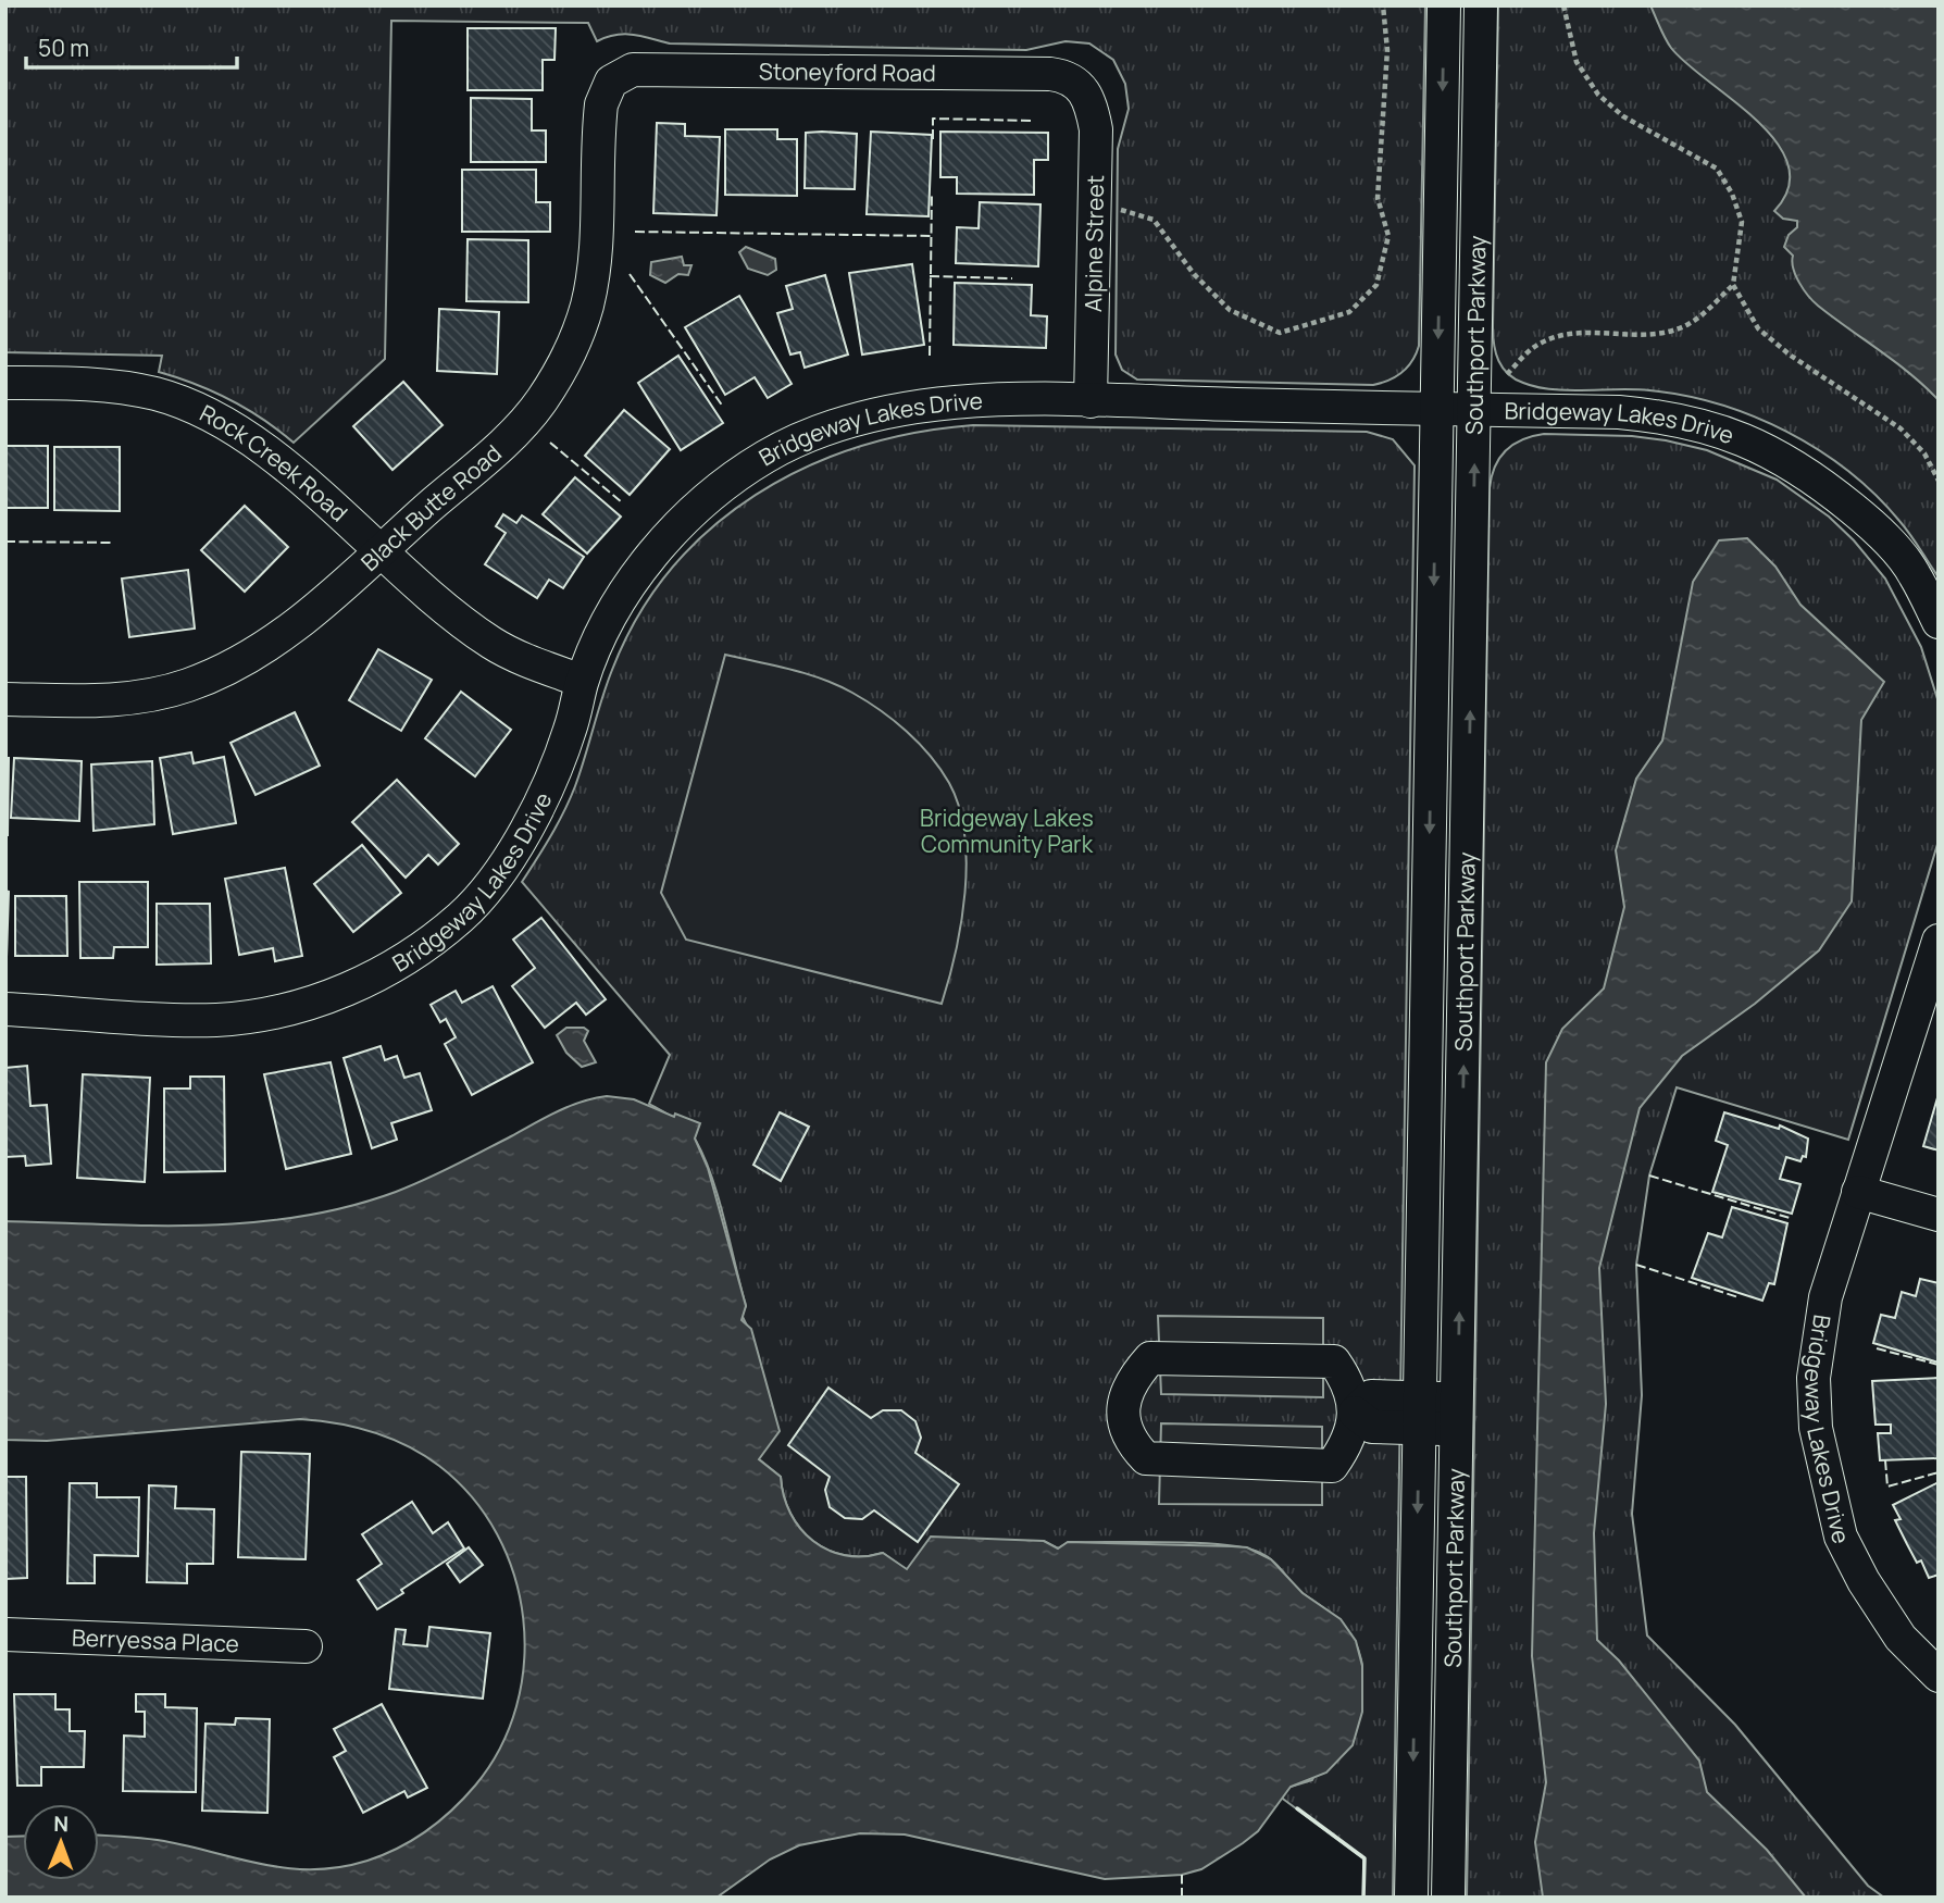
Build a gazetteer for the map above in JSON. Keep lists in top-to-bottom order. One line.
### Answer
{"streets":{"street":["Stoneyford Road","Alpine Street","Southport Parkway","Bridgeway Lakes Drive","Rock Creek Road","Black Butte Road","Berryessa Place"]},"crossings":[["Stoneyford Road","Alpine Street"],["Stoneyford Road","Black Butte Road"],["Alpine Street","Bridgeway Lakes Drive"],["Southport Parkway","Bridgeway Lakes Drive"],["Bridgeway Lakes Drive","Rock Creek Road"],["Rock Creek Road","Black Butte Road"]],"parks":["Bridgeway Lakes Community Park"],"scale_bar":"50 m","north":"top"}
